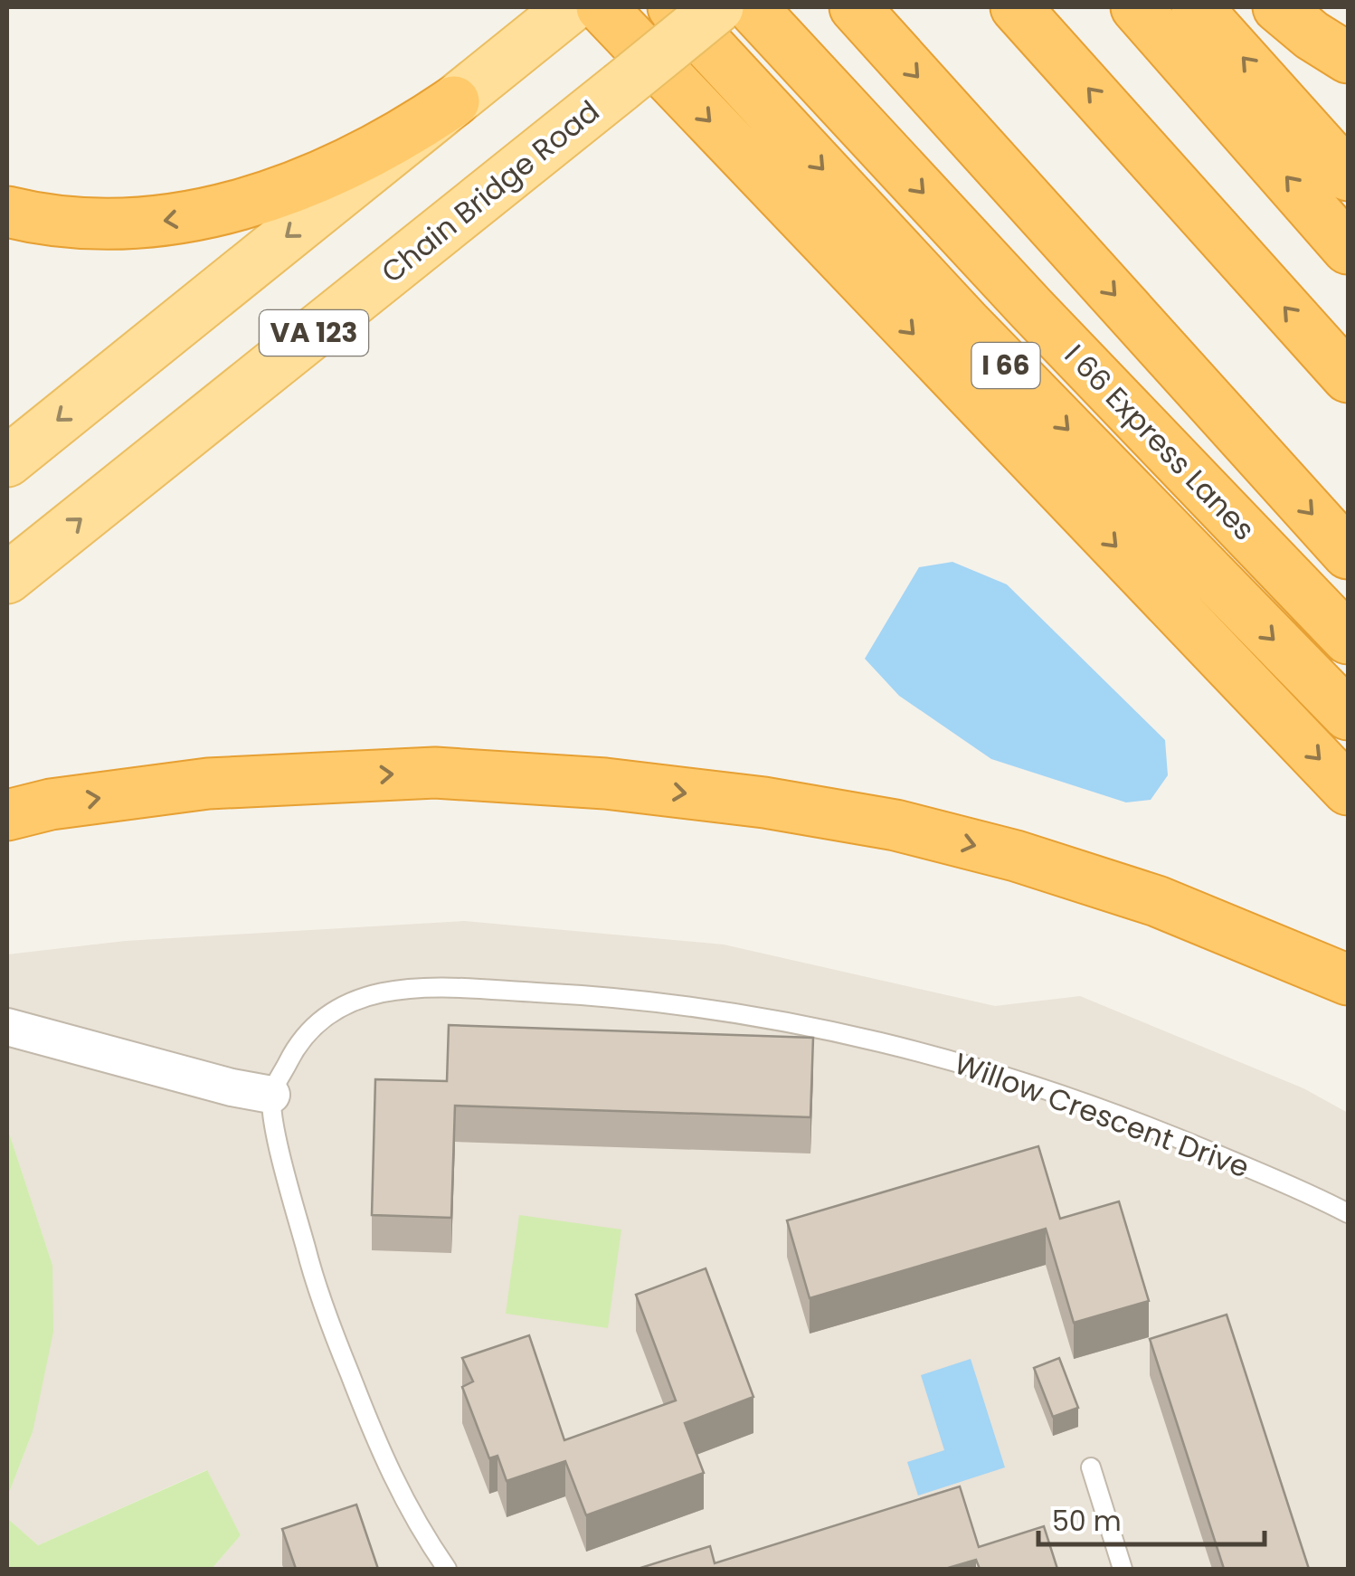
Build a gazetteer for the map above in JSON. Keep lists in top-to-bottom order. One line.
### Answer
{"streets":{"highway":["I 66","I 66 Express Lanes"],"main road":["Chain Bridge Road","VA 123"],"lane":["Willow Crescent Drive"]},"scale_bar":"50 m"}
